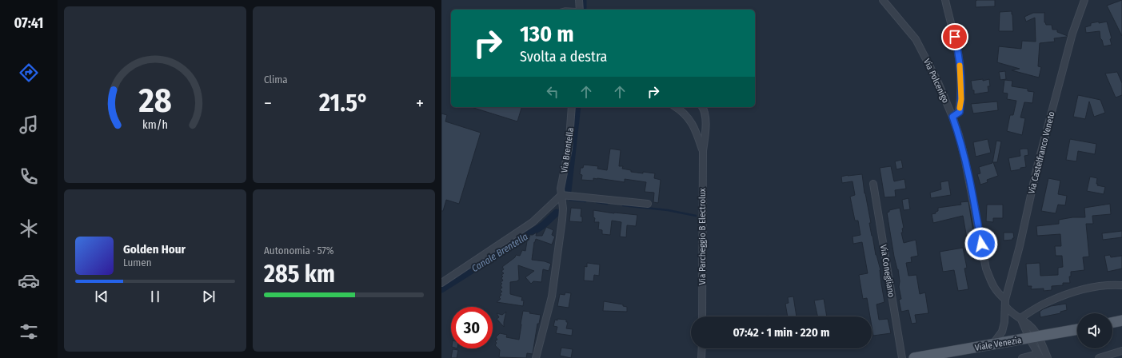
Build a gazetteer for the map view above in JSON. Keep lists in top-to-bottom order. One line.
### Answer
{"streets":{"main road":["Viale Venezia"],"street":["Via Polcenigo","Via Brentella","Via Castelfranco Veneto","Via Parcheggio B Electrolux","Via Conegliano"]},"crossings":[["Via Polcenigo","Via Castelfranco Veneto"],["Via Castelfranco Veneto","Viale Venezia"]],"water":["Canale Brentella"],"page":{"tabs":"07:41","tile":["Clima",["Autonomia · 57%","285 km"]],"turn":["130 m","Svolta a destra"],"heat":["−","21.5°","+"],"song":["Golden Hour","Lumen"],"limit":"30","trip":"07:42 · 1 min · 220 m","gauge":["28","km/h"]}}
